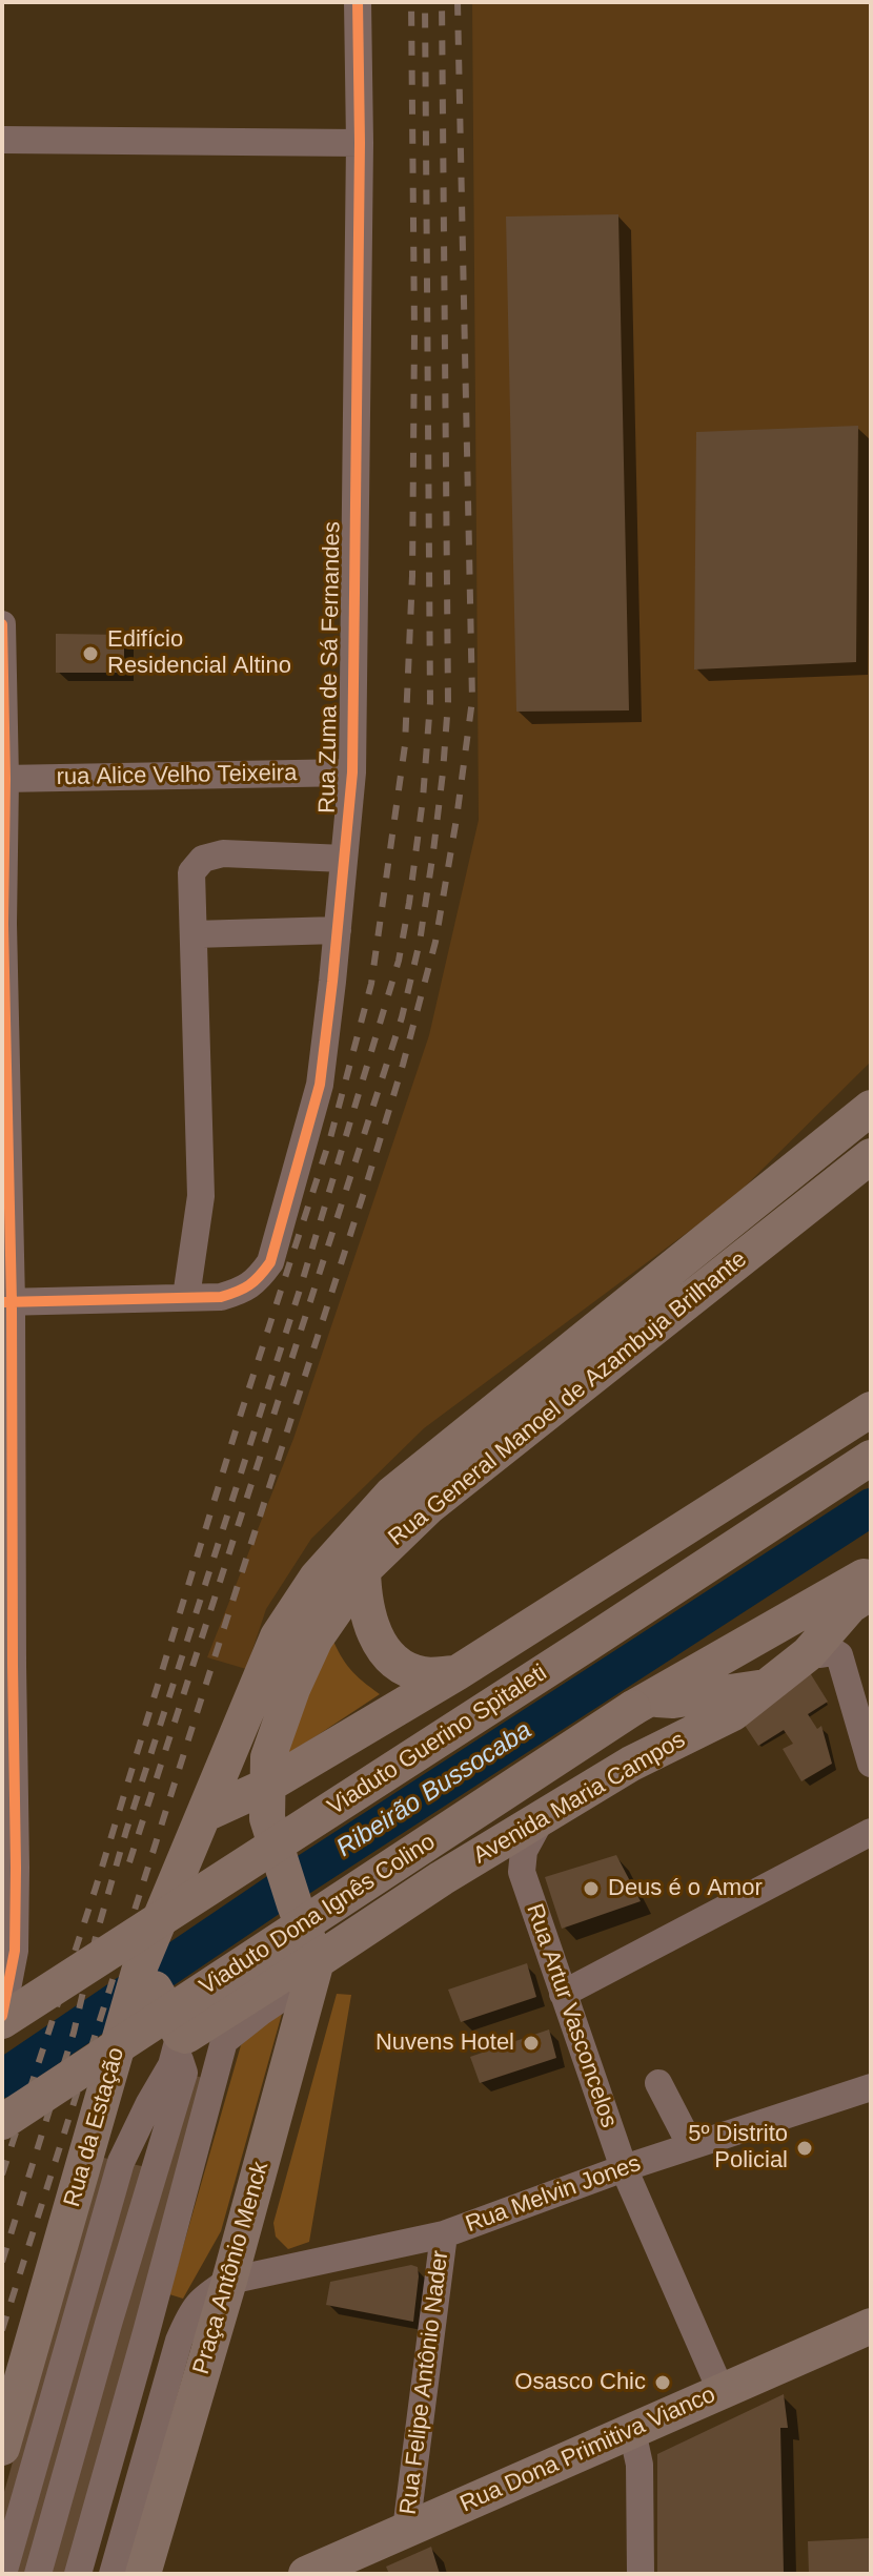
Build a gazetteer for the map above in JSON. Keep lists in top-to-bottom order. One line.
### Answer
{"streets":{"main road":["Rua General Manoel de Azambuja Brilhante","Viaduto Guerino Spitaleti","Avenida Maria Campos","Viaduto Dona Ignês Colino","Rua da Estação","Praça Antônio Menck","Rua Dona Primitiva Vianco"],"street":["Rua Zuma de Sá Fernandes","rua Alice Velho Teixeira","Rua Artur Vasconcelos","Rua Melvin Jones","Rua Felipe Antônio Nader"]},"crossings":[["Rua Zuma de Sá Fernandes","rua Alice Velho Teixeira"],["Rua General Manoel de Azambuja Brilhante","Avenida Maria Campos"],["Rua General Manoel de Azambuja Brilhante","Rua da Estação"],["Rua General Manoel de Azambuja Brilhante","Praça Antônio Menck"],["Avenida Maria Campos","Praça Antônio Menck"],["Rua Artur Vasconcelos","Rua Melvin Jones"],["Rua Artur Vasconcelos","Rua Dona Primitiva Vianco"],["Rua Melvin Jones","Praça Antônio Menck"],["Rua Melvin Jones","Rua Felipe Antônio Nader"],["Rua Felipe Antônio Nader","Rua Dona Primitiva Vianco"]],"water":["Ribeirão Bussocaba"],"places":["Edifício Residencial Altino","Deus é o Amor","Nuvens Hotel","5º Distrito Policial","Osasco Chic"]}
